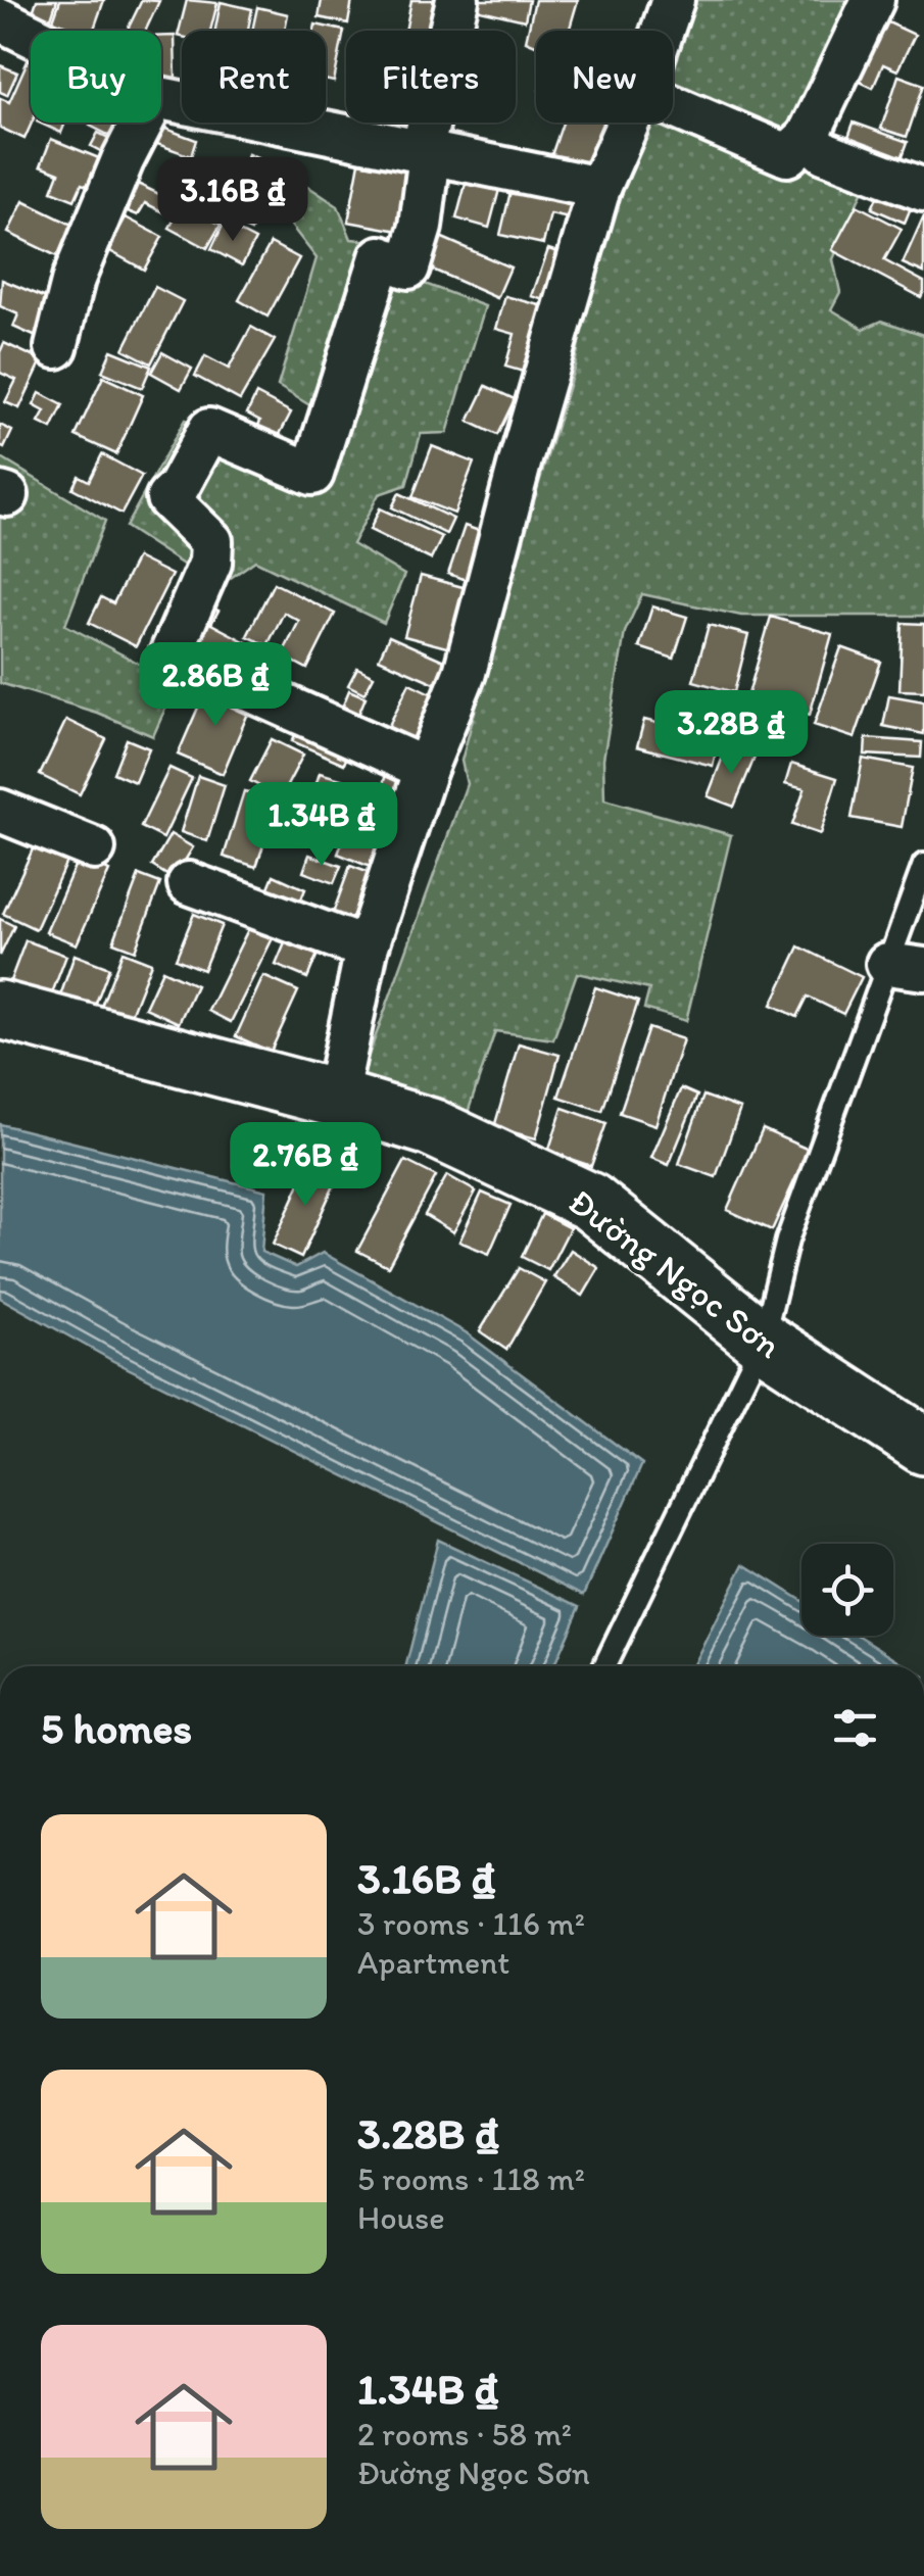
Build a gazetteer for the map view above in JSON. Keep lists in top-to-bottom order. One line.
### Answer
{"streets":{"main road":["Đường Ngọc Sơn"]},"page":{"chip":["Buy","Rent","Filters","New"],"price":["3.16B ₫","2.86B ₫","3.28B ₫","1.34B ₫","2.76B ₫"],"heading":"5 homes","list":[{"name":"3.16B ₫","note":"3 rooms · 116 m² · Apartment"},{"name":"3.28B ₫","note":"5 rooms · 118 m² · House"},{"name":"1.34B ₫","note":"2 rooms · 58 m² · Đường Ngọc Sơn"}]}}
